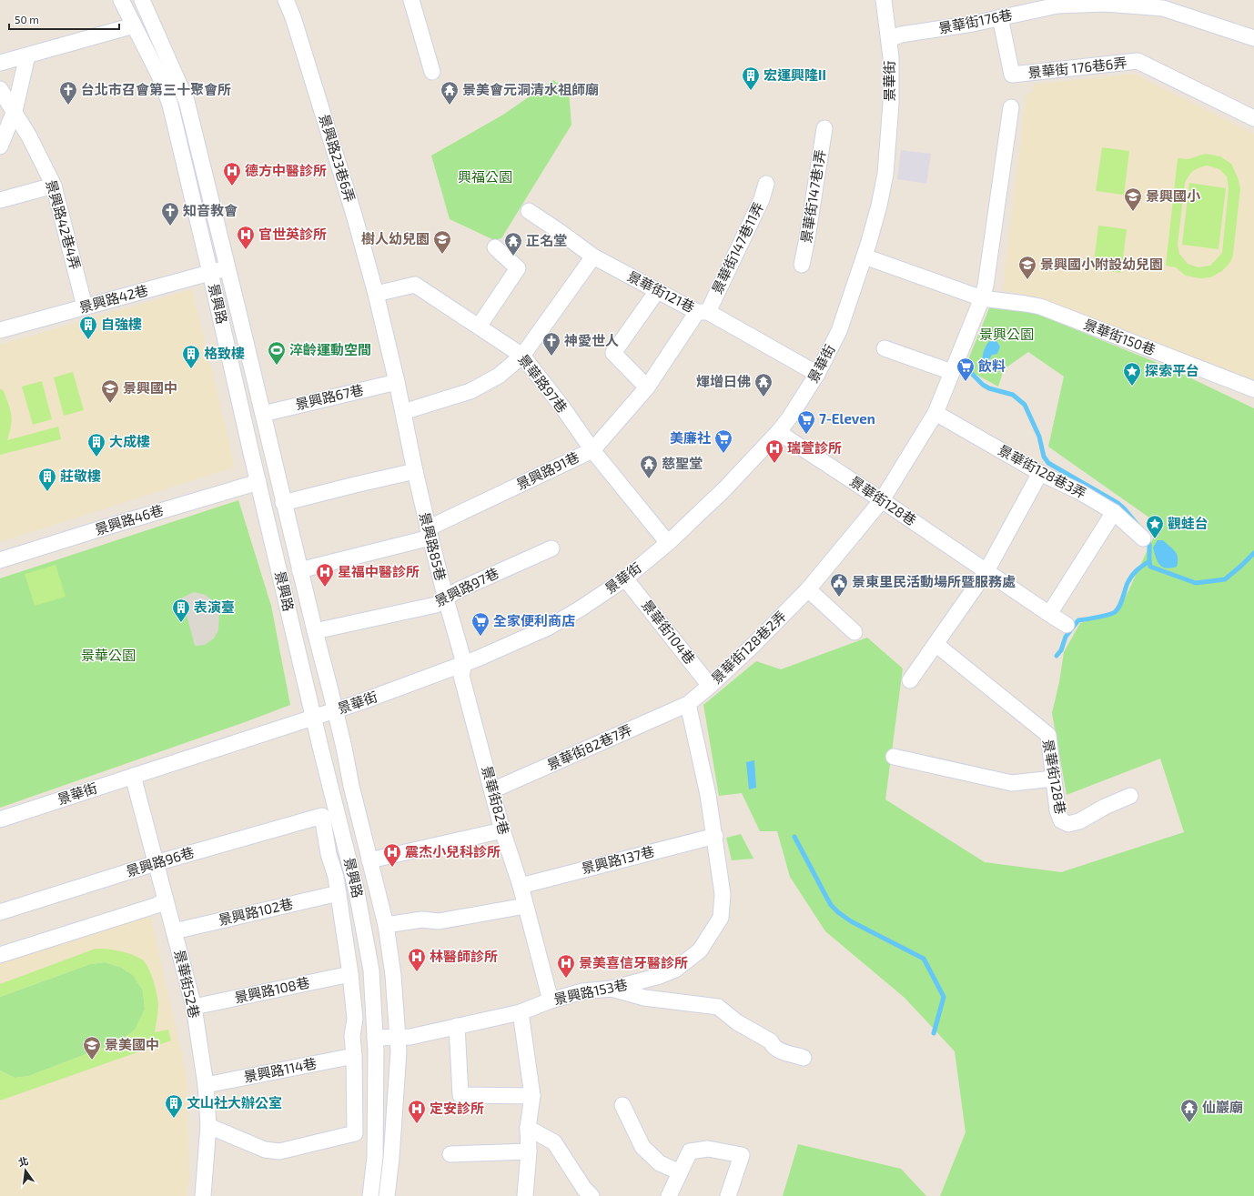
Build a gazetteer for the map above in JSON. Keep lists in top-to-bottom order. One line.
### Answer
{"streets":{"street":["景華街176巷","景華街 176巷6弄","景華街","景興路23巷6弄","景華街147巷1弄","景興路42巷4弄","景華街147巷11弄","景華街121巷","景興路42巷","景興路","景華街150巷","景華路97巷","景興路67巷","景興路91巷","景華街128巷3弄","景華街128巷","景興路46巷","景興路85巷","景興路97巷","景華街104巷","景華街128巷2弄","景華街82巷7弄","景華街82巷","景興路137巷","景興路96巷","景興路102巷","景華街52巷","景興路108巷","景興路153巷","景興路114巷"]},"crossings":[["景華街176巷","景華街 176巷6弄"],["景華街176巷","景華街"],["景華街","景華街121巷"],["景華街","景興路"],["景華街","景華街150巷"],["景華街","景華路97巷"],["景華街","景華街128巷"],["景華街","景興路85巷"],["景華街","景華街104巷"],["景華街","景華街82巷"],["景華街","景華街52巷"],["景興路23巷6弄","景華路97巷"],["景興路23巷6弄","景興路85巷"],["景興路42巷4弄","景興路42巷"],["景華街147巷11弄","景華街121巷"],["景華街147巷11弄","景興路91巷"],["景興路42巷","景興路"],["景興路","景興路67巷"],["景興路","景興路91巷"],["景興路","景興路46巷"],["景興路","景興路97巷"],["景興路","景興路153巷"],["景華路97巷","景興路91巷"],["景華路97巷","景興路85巷"],["景興路67巷","景興路85巷"],["景興路91巷","景興路85巷"],["景華街128巷","景華街128巷2弄"],["景興路85巷","景興路97巷"],["景興路85巷","景華街82巷"],["景華街104巷","景華街128巷2弄"],["景華街128巷2弄","景華街82巷7弄"],["景華街128巷2弄","景興路153巷"],["景華街82巷7弄","景華街82巷"],["景華街82巷7弄","景興路153巷"],["景華街82巷","景興路137巷"],["景華街82巷","景興路153巷"],["景興路137巷","景興路153巷"],["景興路96巷","景興路102巷"],["景興路96巷","景華街52巷"],["景興路102巷","景華街52巷"],["景華街52巷","景興路108巷"],["景華街52巷","景興路114巷"]],"parks":["興福公園","景興公園","景華公園"],"places":{"building":["宏運興隆II","自強樓","格致樓","大成樓","莊敬樓","表演臺","文山社大辦公室"],"church":["台北市召會第三十聚會所","知音教會","神愛世人"],"temple":["景美會元洞清水祖師廟","正名堂","煇增日佛","慈聖堂","仙巖廟"],"hospital":["德方中醫診所","官世英診所","瑞萱診所","星福中醫診所","震杰小兒科診所","林醫師診所","景美喜信牙醫診所","定安診所"],"school or university":["景興國小","樹人幼兒園","景興國小附設幼兒園","景興國中","景美國中"],"sports":["淬齡運動空間"],"supermarket":["飲料","7-Eleven","美廉社","全家便利商店"],"place":["探索平台","觀蛙台"],"public building":["景東里民活動場所暨服務處"]},"scale_bar":"50 m","north":"top"}
